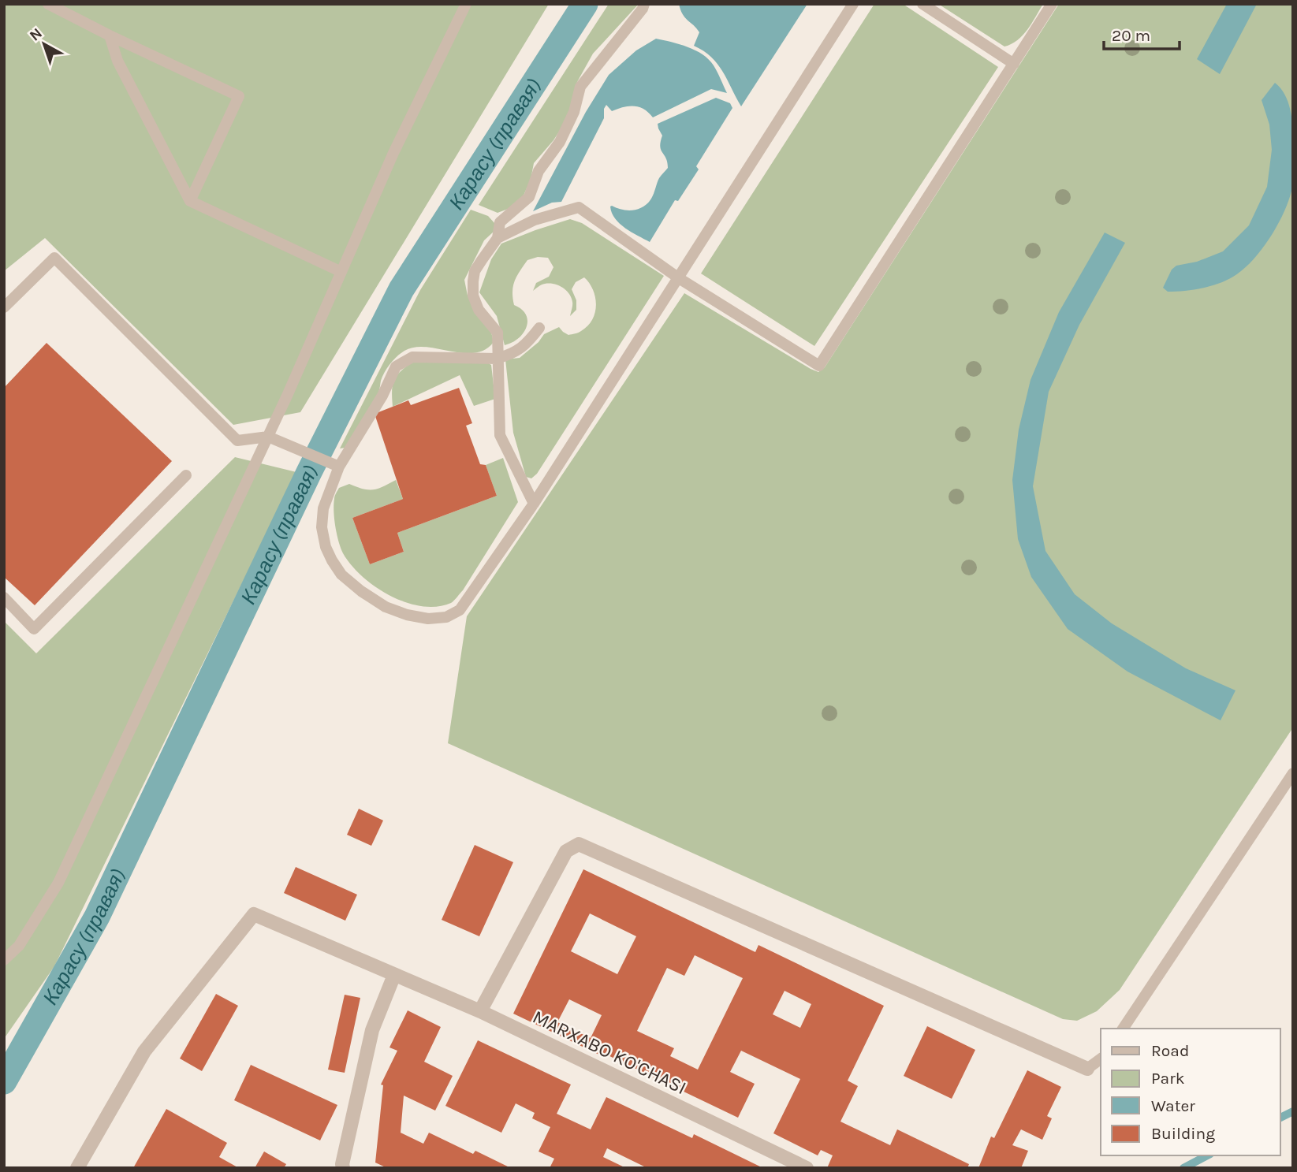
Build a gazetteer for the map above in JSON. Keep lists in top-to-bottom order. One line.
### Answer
{"streets":{"street":["MARXABO KO'CHASI"]},"water":["Карасу (правая)"],"legend":["Road","Park","Water","Building"],"scale_bar":"20 m","north":"top left"}
